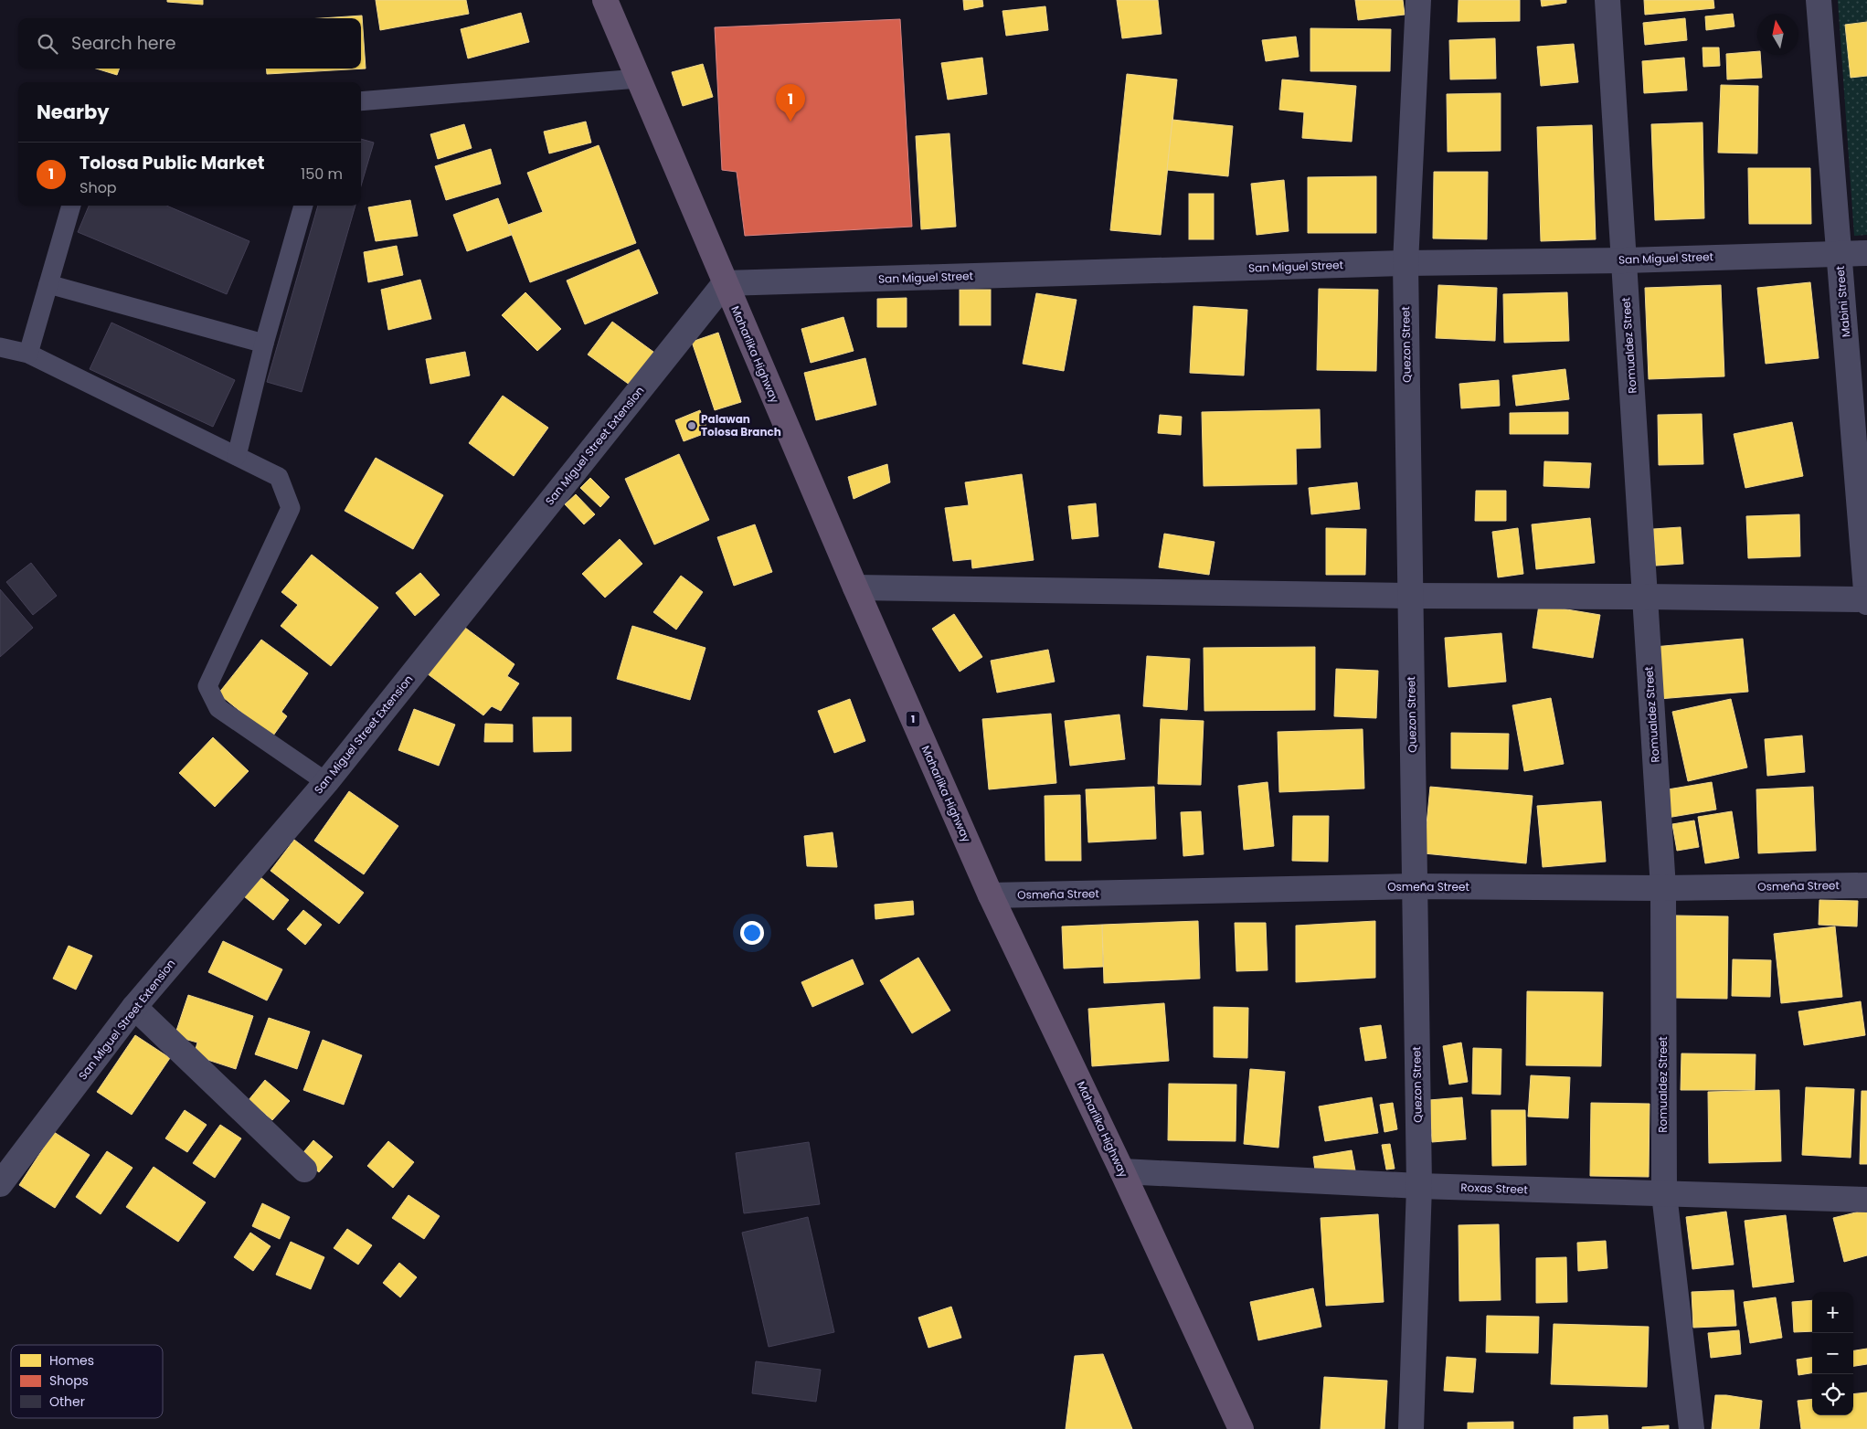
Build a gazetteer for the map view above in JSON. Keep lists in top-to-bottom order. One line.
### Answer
{"streets":{"highway":["Maharlika Highway","1"],"street":["San Miguel Street","Mabini Street","Quezon Street","Romualdez Street","San Miguel Street Extension","Osmeña Street","Roxas Street"]},"crossings":[["San Miguel Street","Mabini Street"],["San Miguel Street","Quezon Street"],["San Miguel Street","Romualdez Street"],["San Miguel Street","Maharlika Highway"],["San Miguel Street","San Miguel Street Extension"],["Quezon Street","Osmeña Street"],["Quezon Street","Roxas Street"],["Romualdez Street","Osmeña Street"],["Romualdez Street","Roxas Street"],["Maharlika Highway","San Miguel Street Extension"],["Maharlika Highway","Osmeña Street"],["Maharlika Highway","Roxas Street"]],"places":["Palawan Tolosa Branch"],"legend":["Homes","Shops","Other"],"north":"top","page":{"search":"Search here","heading":"Nearby","pins":"1","list":[{"mark":"1","name":"Tolosa Public Market","note":"Shop","value":"150 m"}],"map_buttons":["+","−"]}}
